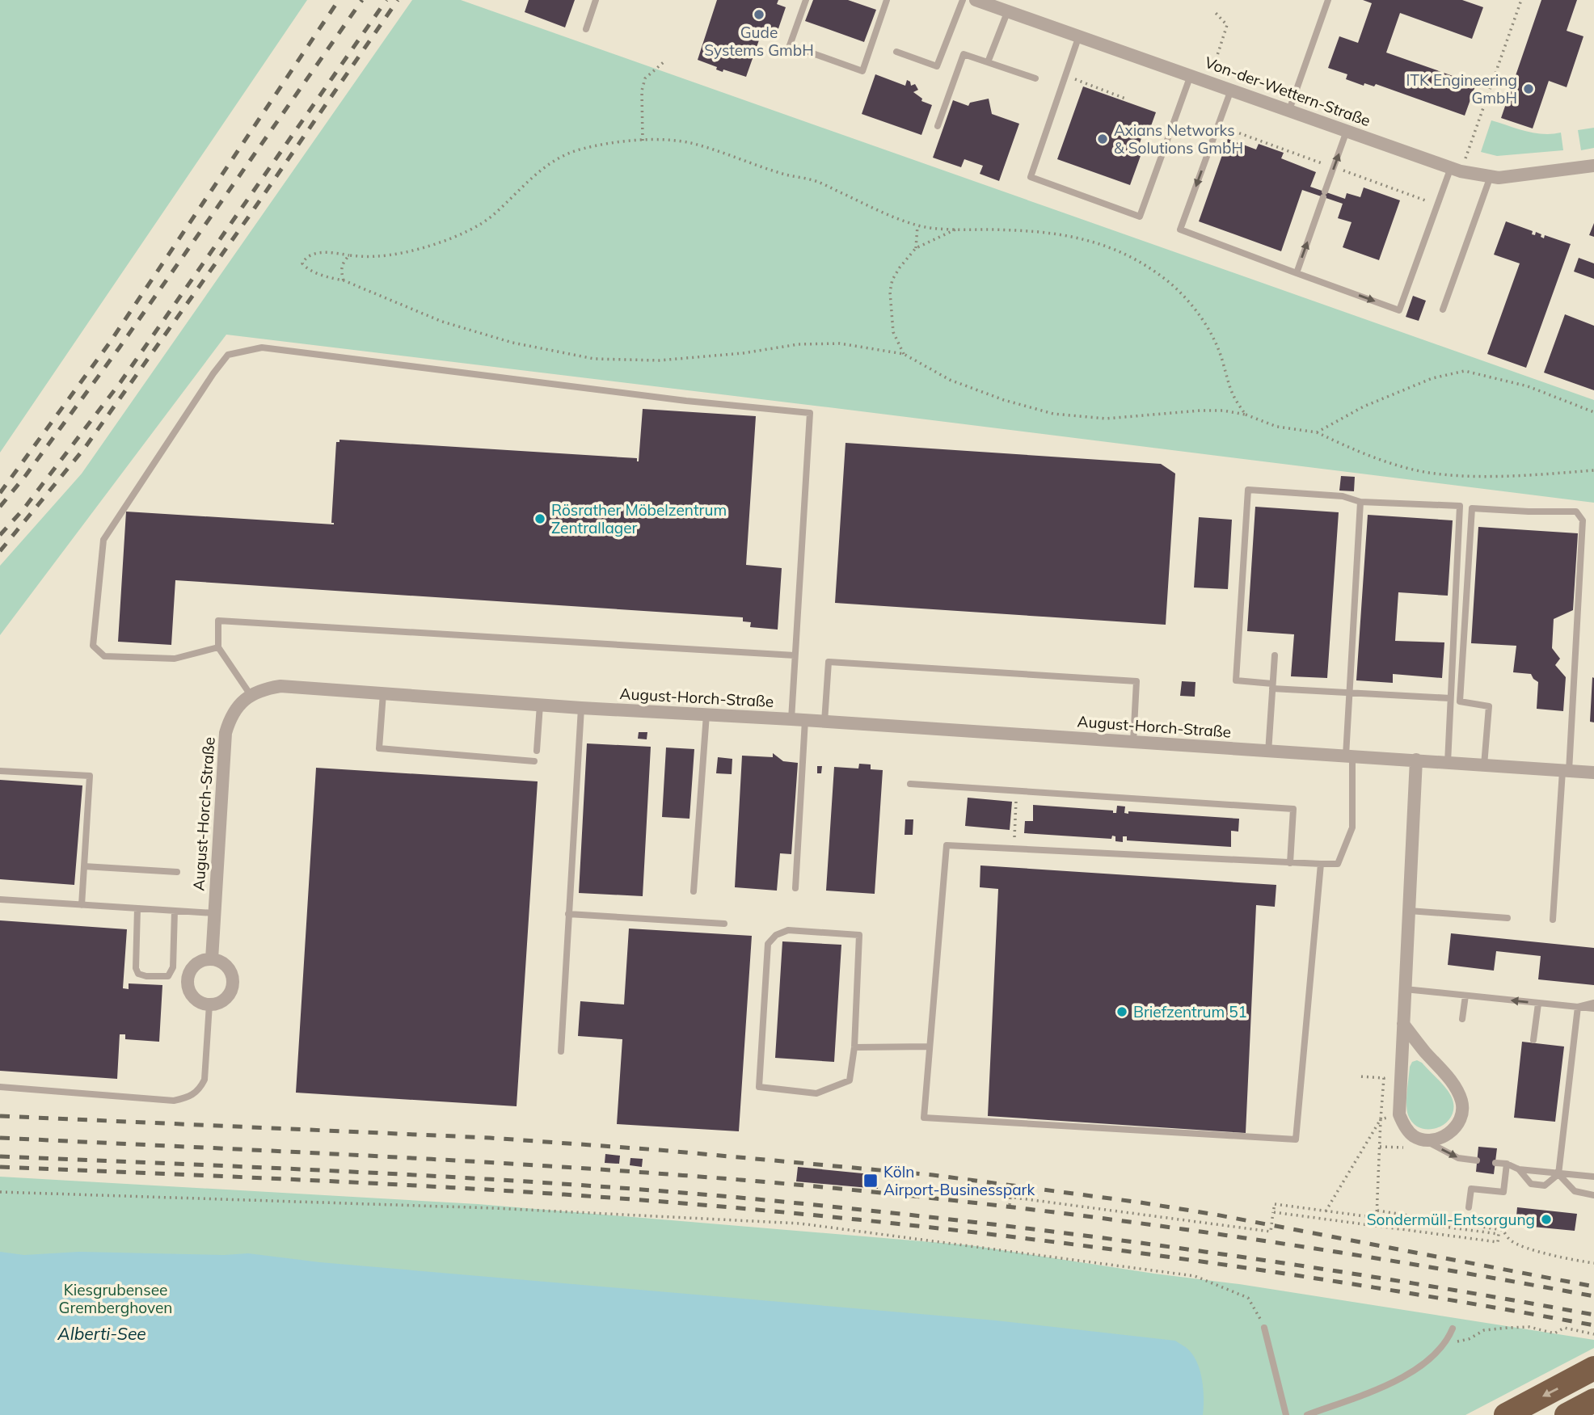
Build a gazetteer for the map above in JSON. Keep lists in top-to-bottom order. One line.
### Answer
{"streets":{"street":["Von-der-Wettern-Straße","August-Horch-Straße"]},"water":["Alberti-See"],"parks":["Kiesgrubensee Gremberghoven"],"places":{"other":["Gude Systems GmbH","ITK Engineering GmbH","Axians Networks & Solutions GmbH","Rösrather Möbelzentrum Zentrallager","Briefzentrum 51","Sondermüll-Entsorgung"],"transit":["Köln Airport-Businesspark"]}}
